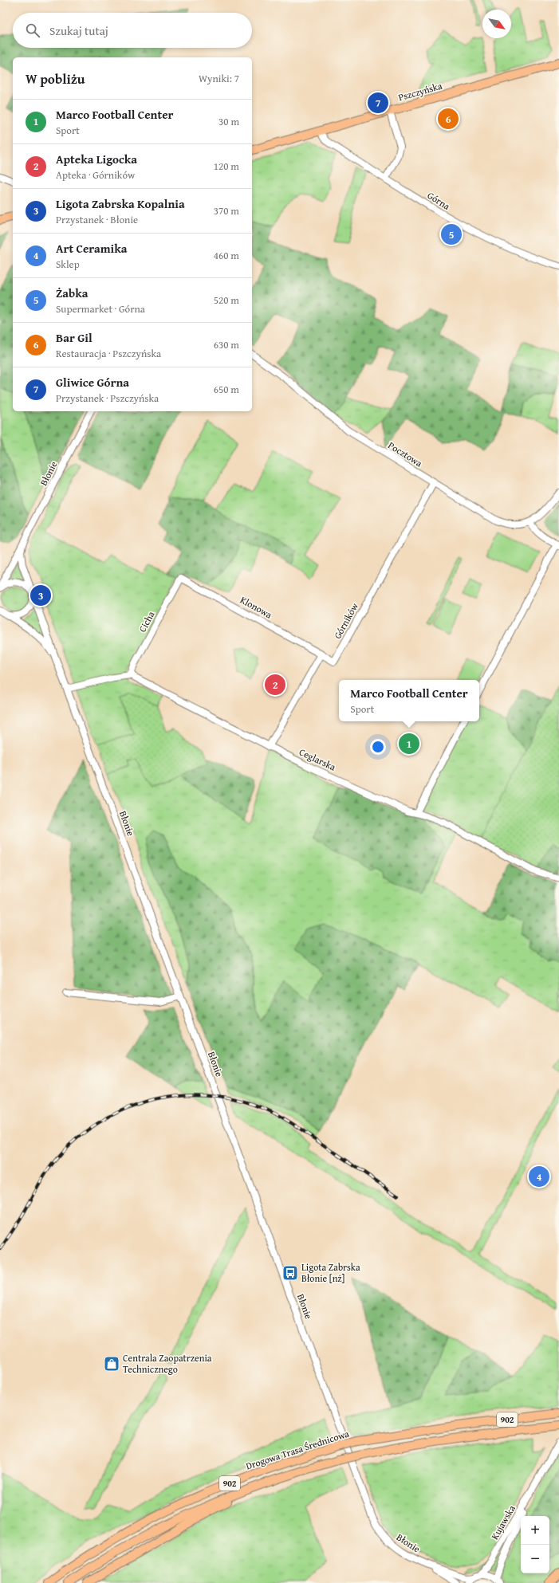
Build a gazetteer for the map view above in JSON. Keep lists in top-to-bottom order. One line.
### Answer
{"streets":{"main road":["Pszczyńska","902","Drogowa Trasa Średnicowa"],"street":["Górna","Pocztowa","Błonie","Klonowa","Górników","Cicha","Ceglarska","Kujawska"]},"crossings":[["Pszczyńska","Górna"],["Pocztowa","Górników"],["Klonowa","Górników"],["Klonowa","Cicha"],["Cicha","Ceglarska"]],"places":{"bus stop":["Ligota Zabrska Błonie [nż]"],"shop":["Centrala Zaopatrzenia Technicznego"]},"north":"bottom right","page":{"search":"Szukaj tutaj","heading":["W pobliżu","Wyniki: 7"],"pins":["7","6","5","3","2","1","4"],"list":[{"mark":"1","name":"Marco Football Center","note":"Sport","value":"30 m"},{"mark":"2","name":"Apteka Ligocka","note":"Apteka · Górników","value":"120 m"},{"mark":"3","name":"Ligota Zabrska Kopalnia","note":"Przystanek · Błonie","value":"370 m"},{"mark":"4","name":"Art Ceramika","note":"Sklep","value":"460 m"},{"mark":"5","name":"Żabka","note":"Supermarket · Górna","value":"520 m"},{"mark":"6","name":"Bar Gil","note":"Restauracja · Pszczyńska","value":"630 m"},{"mark":"7","name":"Gliwice Górna","note":"Przystanek · Pszczyńska","value":"650 m"}],"popup":["Marco Football Center","Sport"],"map_buttons":["+","−"]}}
